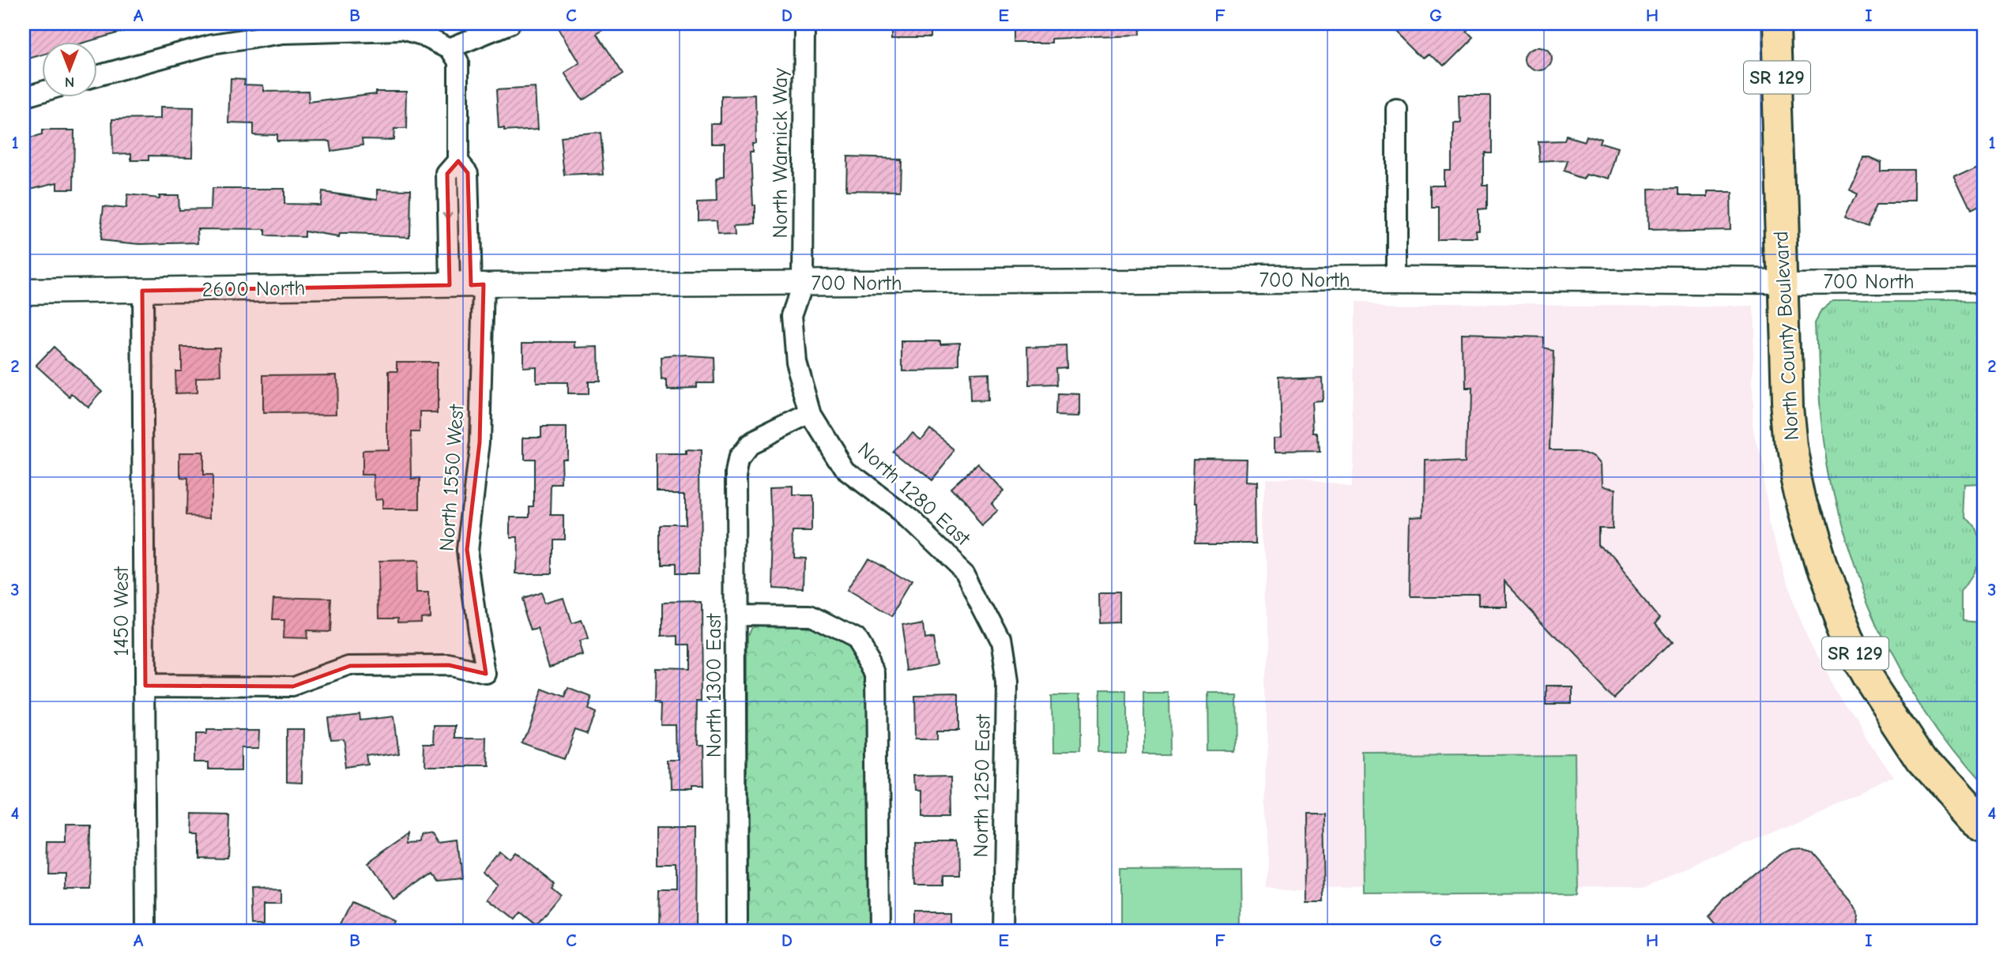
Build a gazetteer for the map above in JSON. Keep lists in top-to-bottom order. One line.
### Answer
{"streets":{"main road":["SR 129","North County Boulevard"],"street":["North Warnick Way","700 North","2600 North","North 1550 West","North 1280 East","1450 West","North 1300 East","North 1250 East"]},"crossings":[["North Warnick Way","700 North"],["North Warnick Way","North 1280 East"],["700 North","2600 North"],["700 North","North County Boulevard"],["700 North","North 1550 West"],["700 North","North 1280 East"],["2600 North","North 1550 West"],["2600 North","1450 West"],["North 1550 West","1450 West"],["North 1280 East","North 1300 East"],["North 1280 East","North 1250 East"]],"north":"bottom","grid":{"columns":["A","B","C","D","E","F","G","H","I"],"rows":["1","2","3","4"]}}
